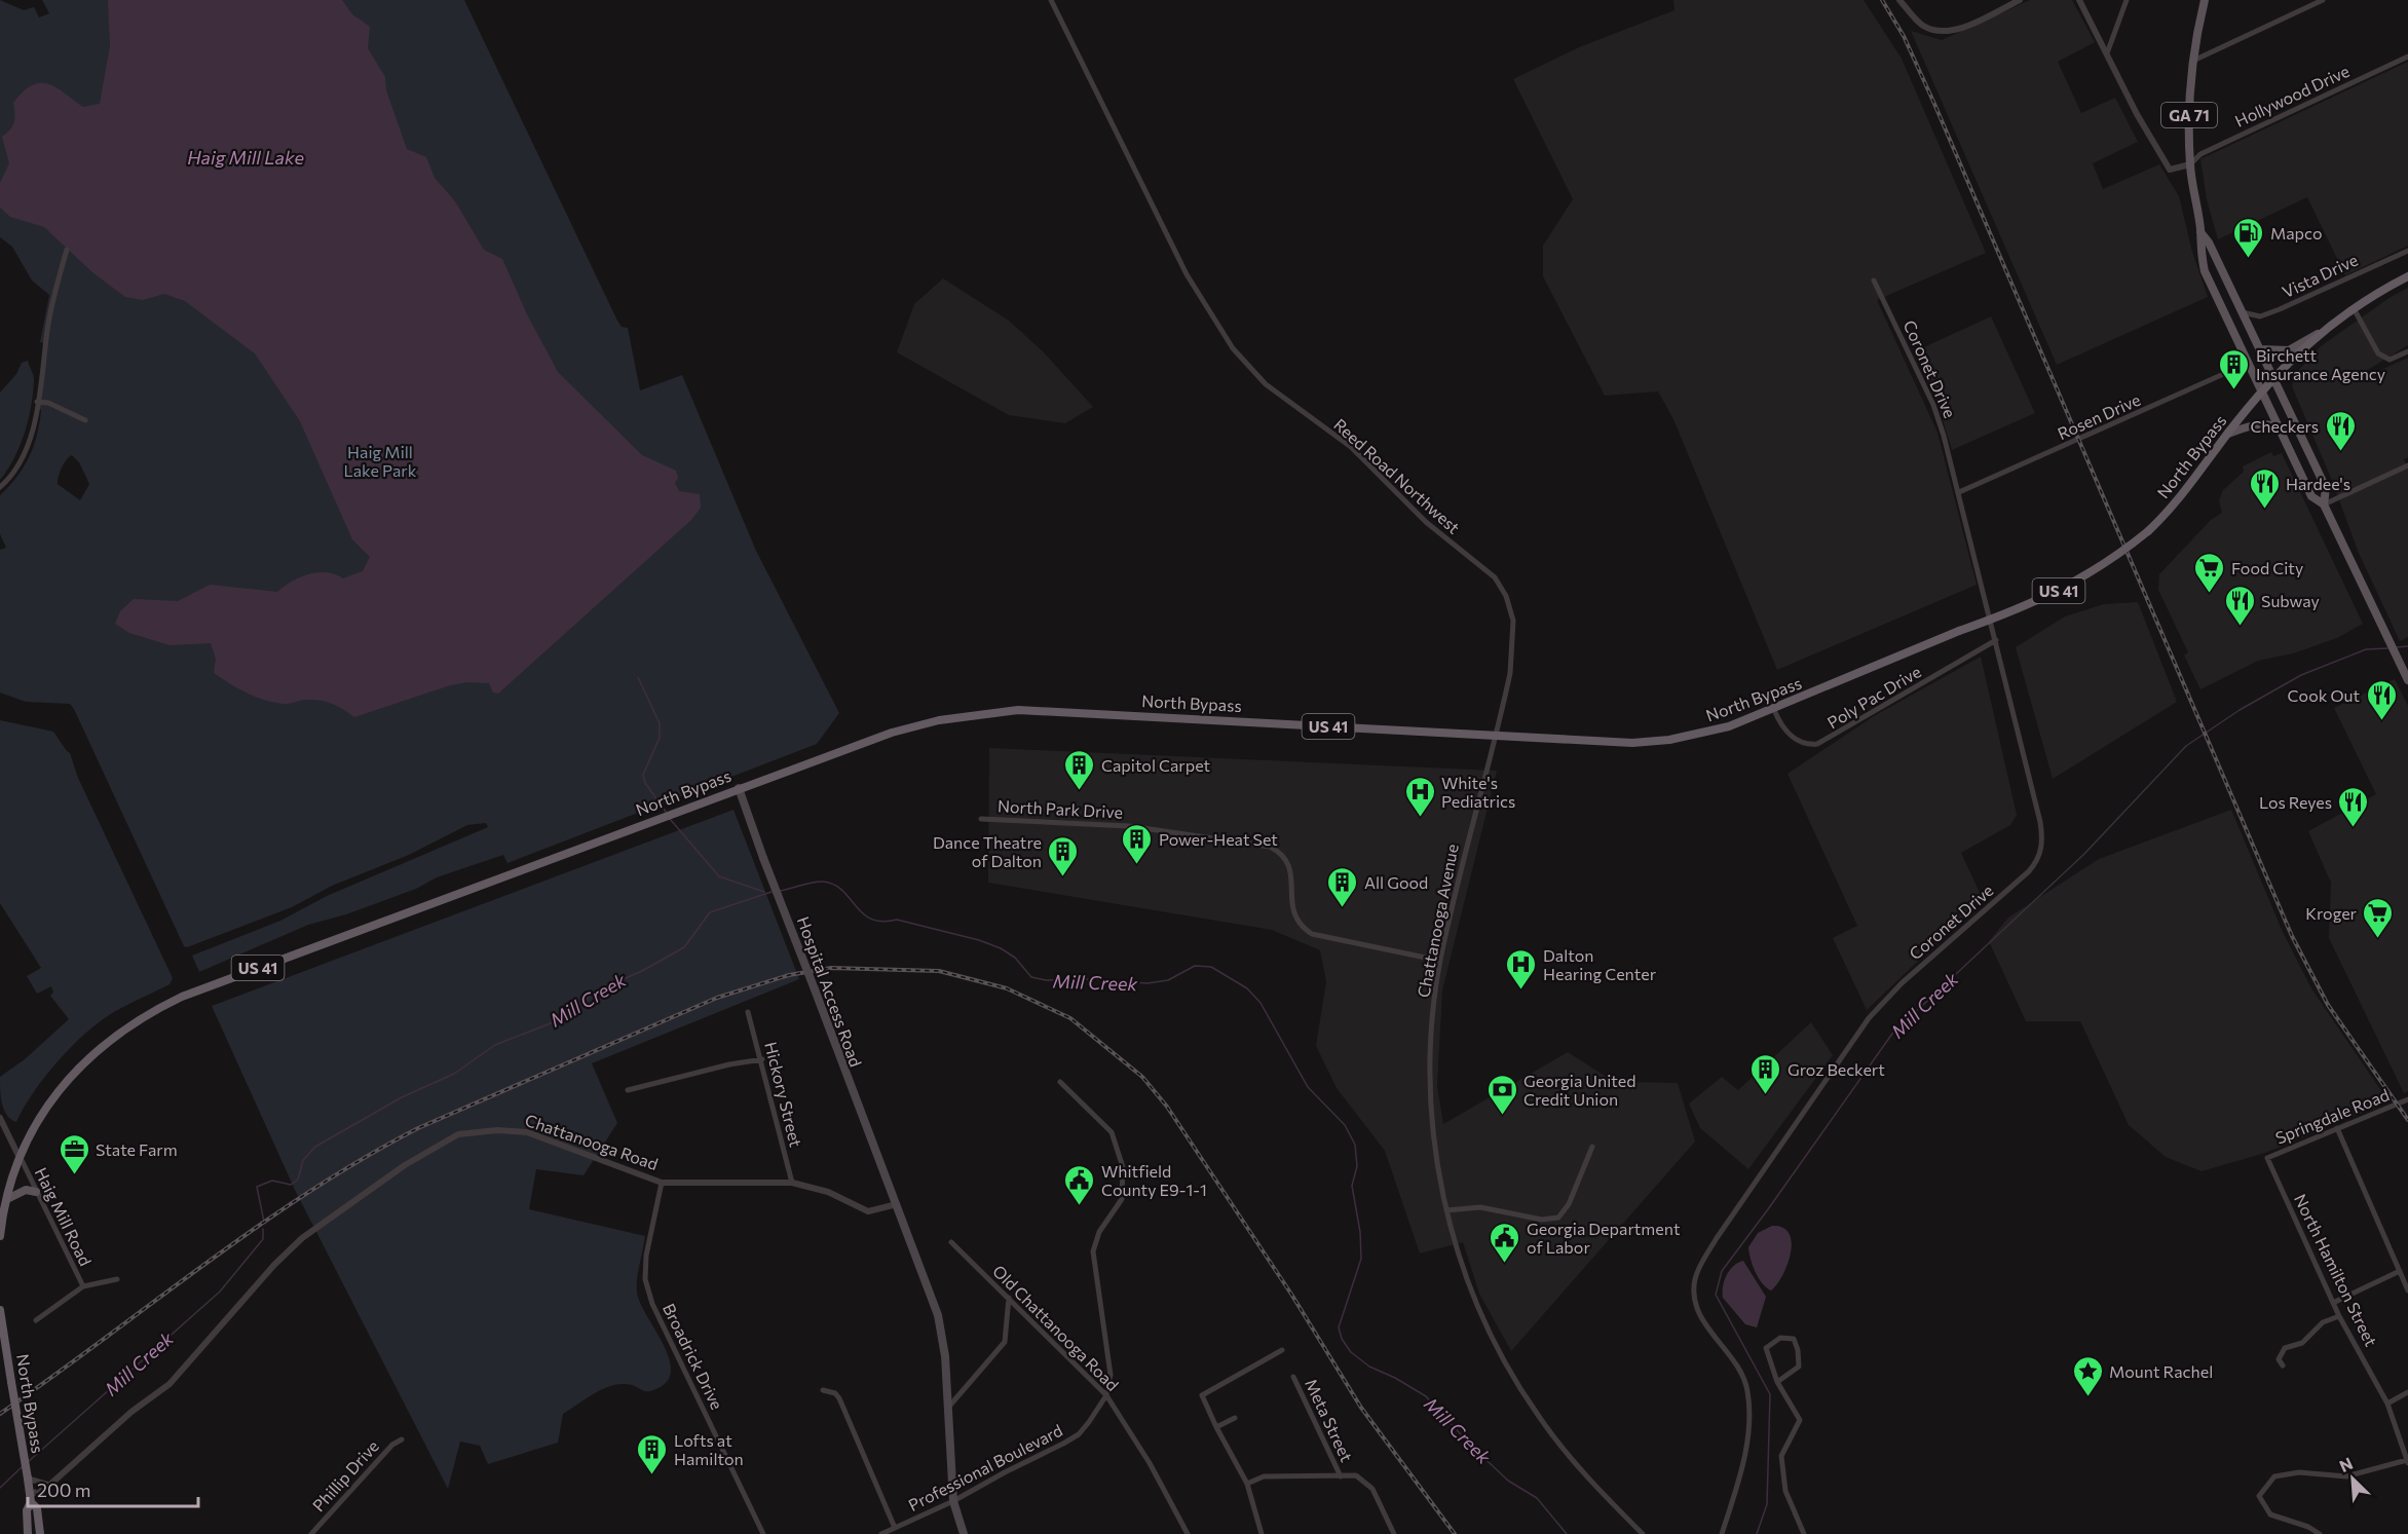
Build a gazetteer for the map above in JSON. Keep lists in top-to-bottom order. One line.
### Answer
{"streets":{"highway":["North Bypass","US 41"],"main road":["GA 71","Hospital Access Road"],"street":["Hollywood Drive","Vista Drive","Coronet Drive","Rosen Drive","Reed Road Northwest","Poly Pac Drive","North Park Drive","Chattanooga Avenue","Hickory Street","Springdale Road","Chattanooga Road","Haig Mill Road","North Hamilton Street","Old Chattanooga Road","Broadrick Drive","Meta Street","Professional Boulevard","Phillip Drive"]},"crossings":[["Hollywood Drive","GA 71"],["GA 71","Vista Drive"],["GA 71","Rosen Drive"],["GA 71","North Bypass"],["Coronet Drive","Rosen Drive"],["Coronet Drive","Poly Pac Drive"],["North Bypass","Reed Road Northwest"],["North Bypass","Poly Pac Drive"],["North Bypass","Chattanooga Avenue"],["North Bypass","Hospital Access Road"],["North Bypass","Chattanooga Road"],["North Bypass","Haig Mill Road"],["Reed Road Northwest","Chattanooga Avenue"],["North Park Drive","Chattanooga Avenue"],["Hospital Access Road","Chattanooga Road"],["Hickory Street","Chattanooga Road"],["Springdale Road","North Hamilton Street"],["Chattanooga Road","Broadrick Drive"],["Old Chattanooga Road","Professional Boulevard"]],"water":["Haig Mill Lake","Mill Creek"],"parks":["Haig Mill Lake Park"],"places":{"fuel station":["Mapco"],"building":["Birchett Insurance Agency","Capitol Carpet","Power-Heat Set","Dance Theatre of Dalton","All Good","Groz Beckert","Lofts at Hamilton"],"restaurant":["Checkers","Hardee's","Subway","Cook Out","Los Reyes"],"supermarket":["Food City","Kroger"],"hospital":["White's Pediatrics","Dalton Hearing Center"],"bank":["Georgia United Credit Union"],"office":["State Farm"],"public building":["Whitfield County E9-1-1","Georgia Department of Labor"],"place":["Mount Rachel"]},"scale_bar":"200 m","north":"top left"}
